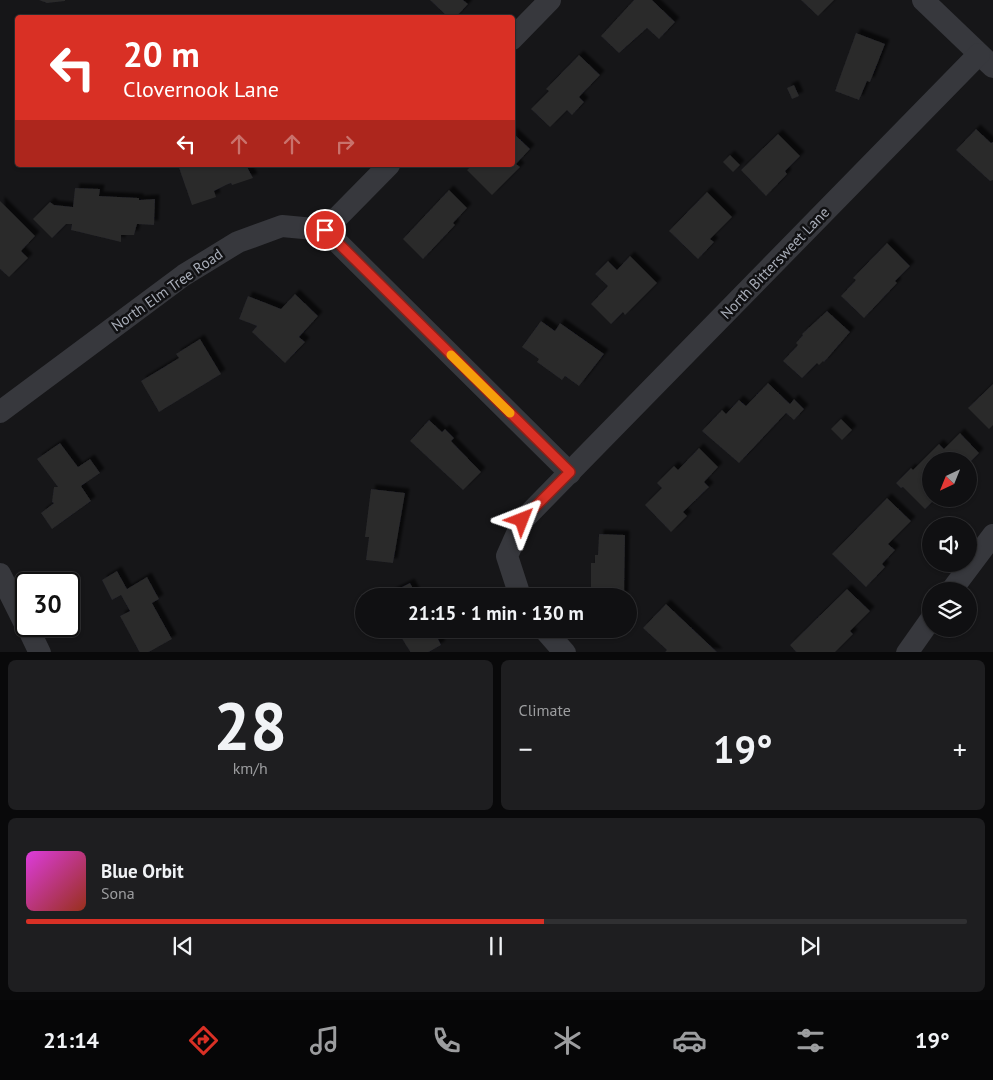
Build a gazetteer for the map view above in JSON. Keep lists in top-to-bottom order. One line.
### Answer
{"streets":{"street":["North Bittersweet Lane","North Elm Tree Road"]},"north":"bottom left","page":{"turn":["20 m","Clovernook Lane"],"limit":"30","trip":"21:15 · 1 min · 130 m","tile":[["28","km/h"],"Climate"],"heat":["−","19°","+"],"song":["Blue Orbit","Sona"],"tabs":["21:14","19°"]}}
